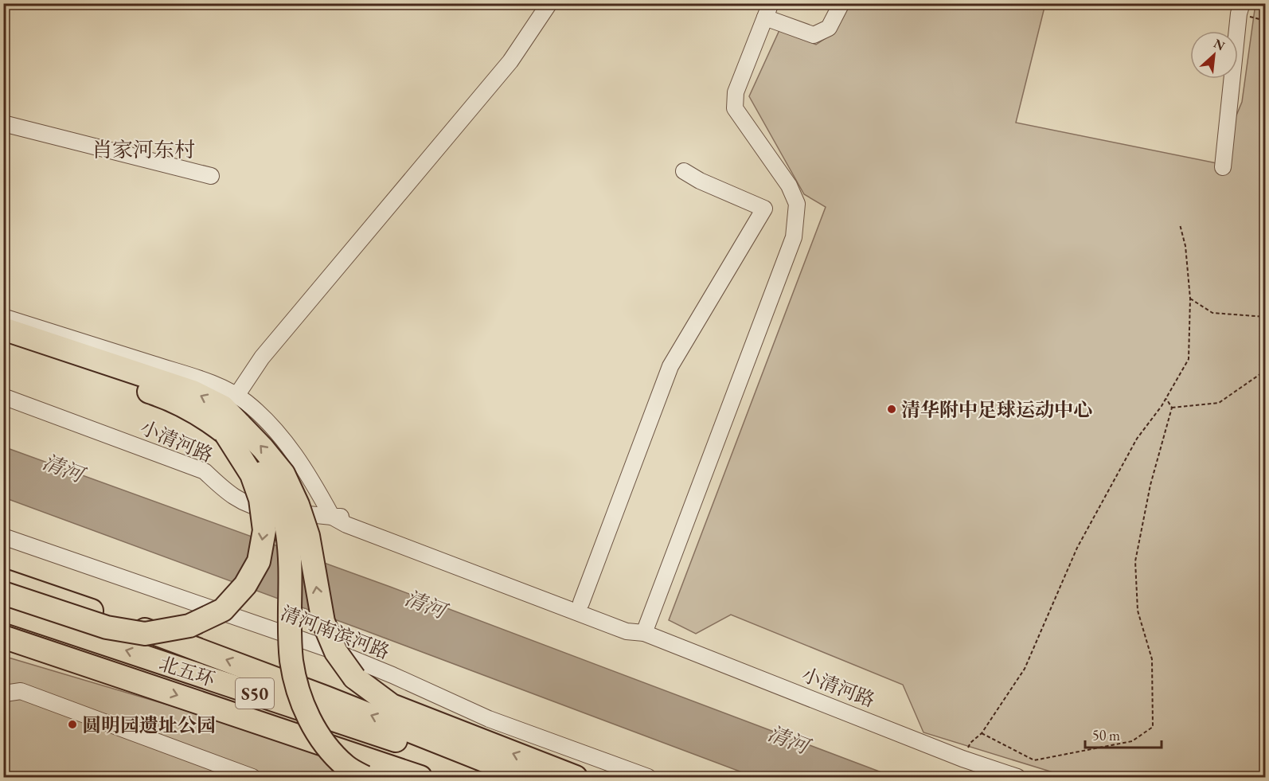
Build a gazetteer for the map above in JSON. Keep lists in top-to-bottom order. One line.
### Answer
{"streets":{"highway":["北五环","S50"],"street":["小清河路","清河南滨河路"]},"districts":["肖家河东村"],"water":["清河"],"places":["清华附中足球运动中心","圆明园遗址公园"],"scale_bar":"50 m","north":"top right"}
